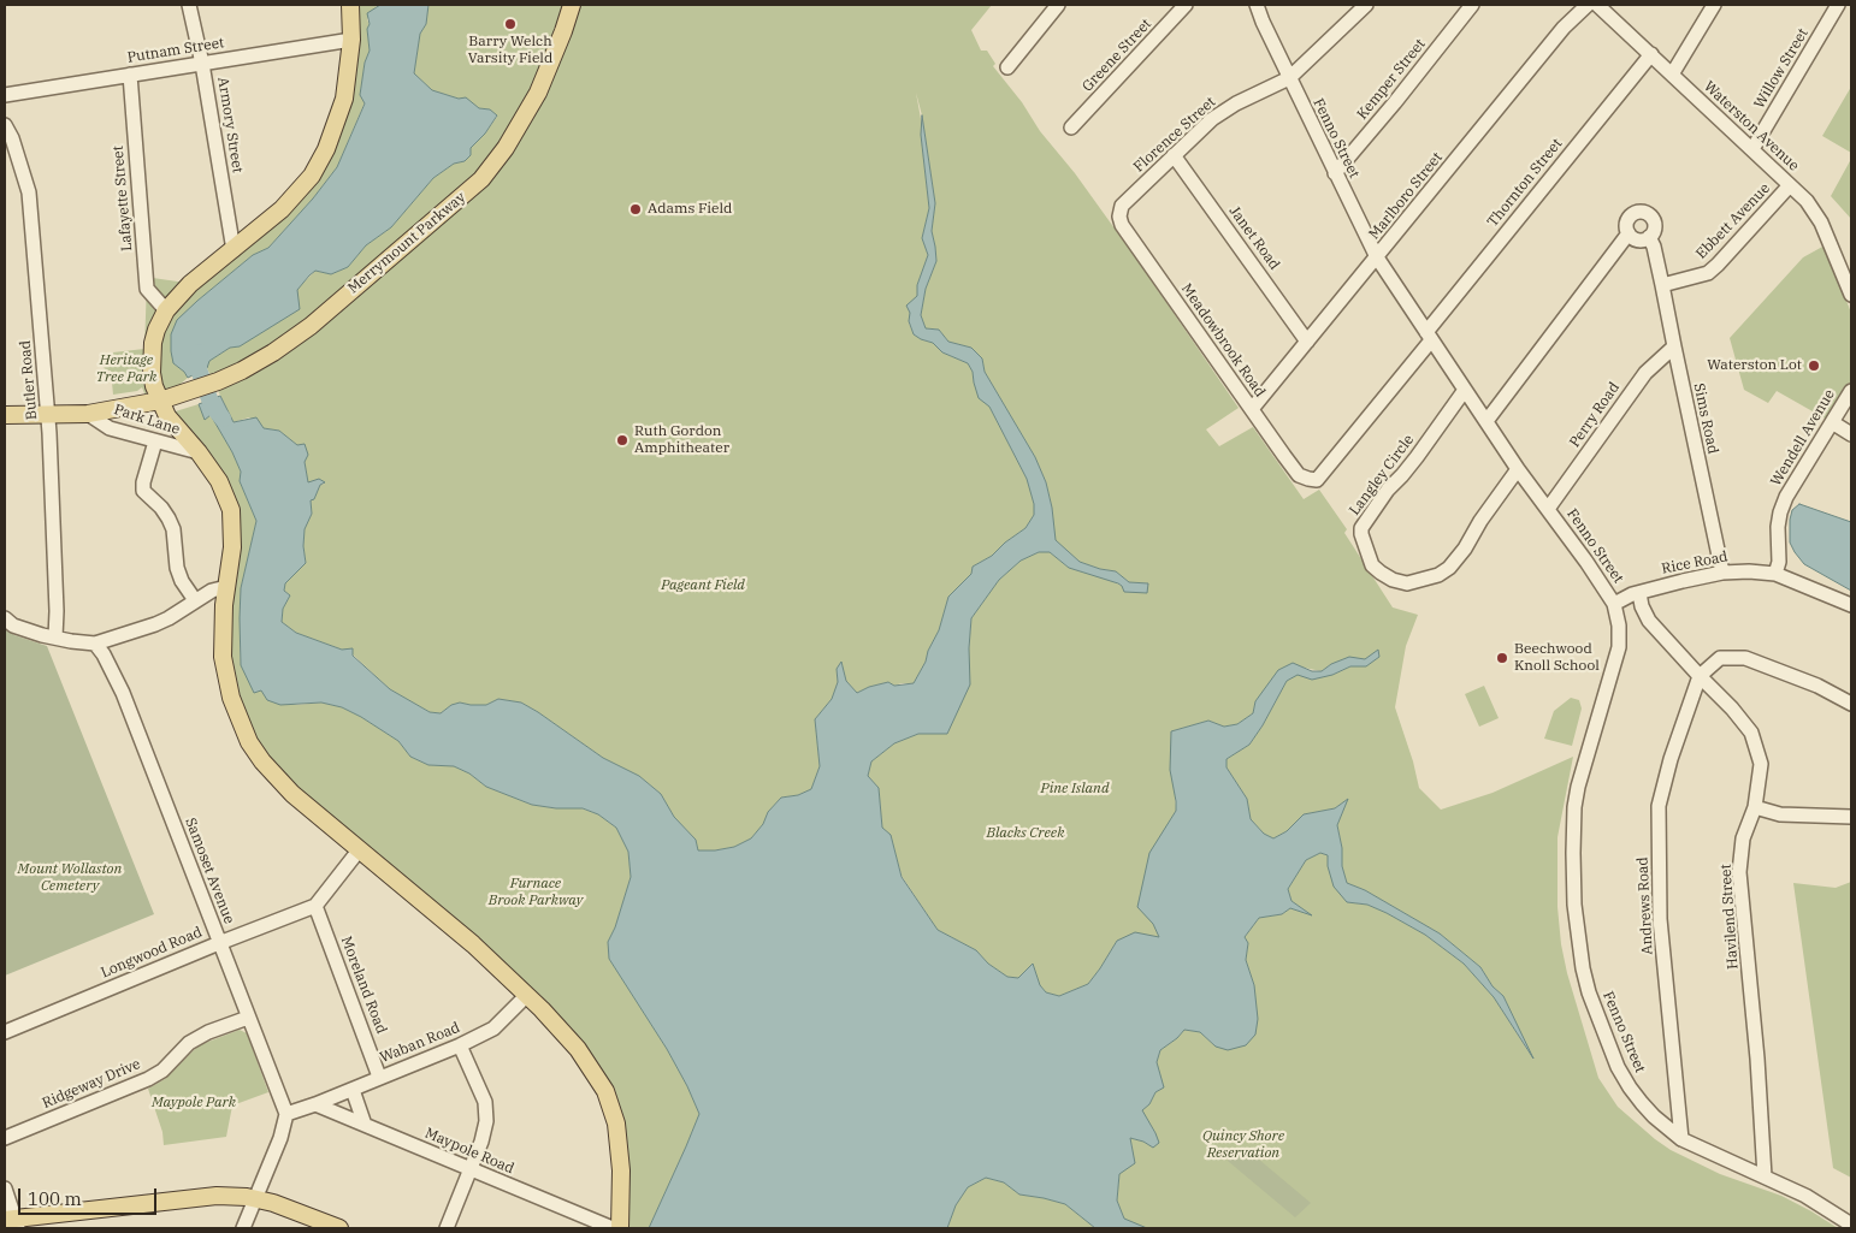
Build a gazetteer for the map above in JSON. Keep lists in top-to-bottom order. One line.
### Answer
{"streets":{"main road":["Merrymount Parkway"],"street":["Putnam Street","Greene Street","Willow Street","Kemper Street","Armory Street","Waterston Avenue","Florence Street","Fenno Street","Thornton Street","Marlboro Street","Lafayette Street","Ebbett Avenue","Janet Road","Meadowbrook Road","Butler Road","Perry Road","Sims Road","Park Lane","Wendell Avenue","Langley Circle","Rice Road","Samoset Avenue","Andrews Road","Havilend Street","Longwood Road","Moreland Road","Waban Road","Ridgeway Drive","Maypole Road"]},"crossings":[["Putnam Street","Armory Street"],["Putnam Street","Lafayette Street"],["Willow Street","Waterston Avenue"],["Kemper Street","Fenno Street"],["Waterston Avenue","Thornton Street"],["Waterston Avenue","Ebbett Avenue"],["Florence Street","Fenno Street"],["Florence Street","Janet Road"],["Florence Street","Meadowbrook Road"],["Fenno Street","Thornton Street"],["Fenno Street","Marlboro Street"],["Fenno Street","Perry Road"],["Fenno Street","Sims Road"],["Fenno Street","Langley Circle"],["Fenno Street","Rice Road"],["Fenno Street","Andrews Road"],["Fenno Street","Havilend Street"],["Thornton Street","Meadowbrook Road"],["Marlboro Street","Janet Road"],["Marlboro Street","Meadowbrook Road"],["Ebbett Avenue","Sims Road"],["Merrymount Parkway","Butler Road"],["Merrymount Parkway","Park Lane"],["Perry Road","Sims Road"],["Sims Road","Rice Road"],["Wendell Avenue","Rice Road"],["Rice Road","Havilend Street"],["Samoset Avenue","Longwood Road"],["Samoset Avenue","Ridgeway Drive"],["Andrews Road","Havilend Street"],["Longwood Road","Moreland Road"],["Moreland Road","Waban Road"],["Waban Road","Maypole Road"]],"parks":["Heritage Tree Park","Pageant Field","Pine Island","Blacks Creek","Mount Wollaston Cemetery","Furnace Brook Parkway","Maypole Park","Quincy Shore Reservation"],"places":["Barry Welch Varsity Field","Adams Field","Waterston Lot","Ruth Gordon Amphitheater","Beechwood Knoll School"],"scale_bar":"100 m"}
